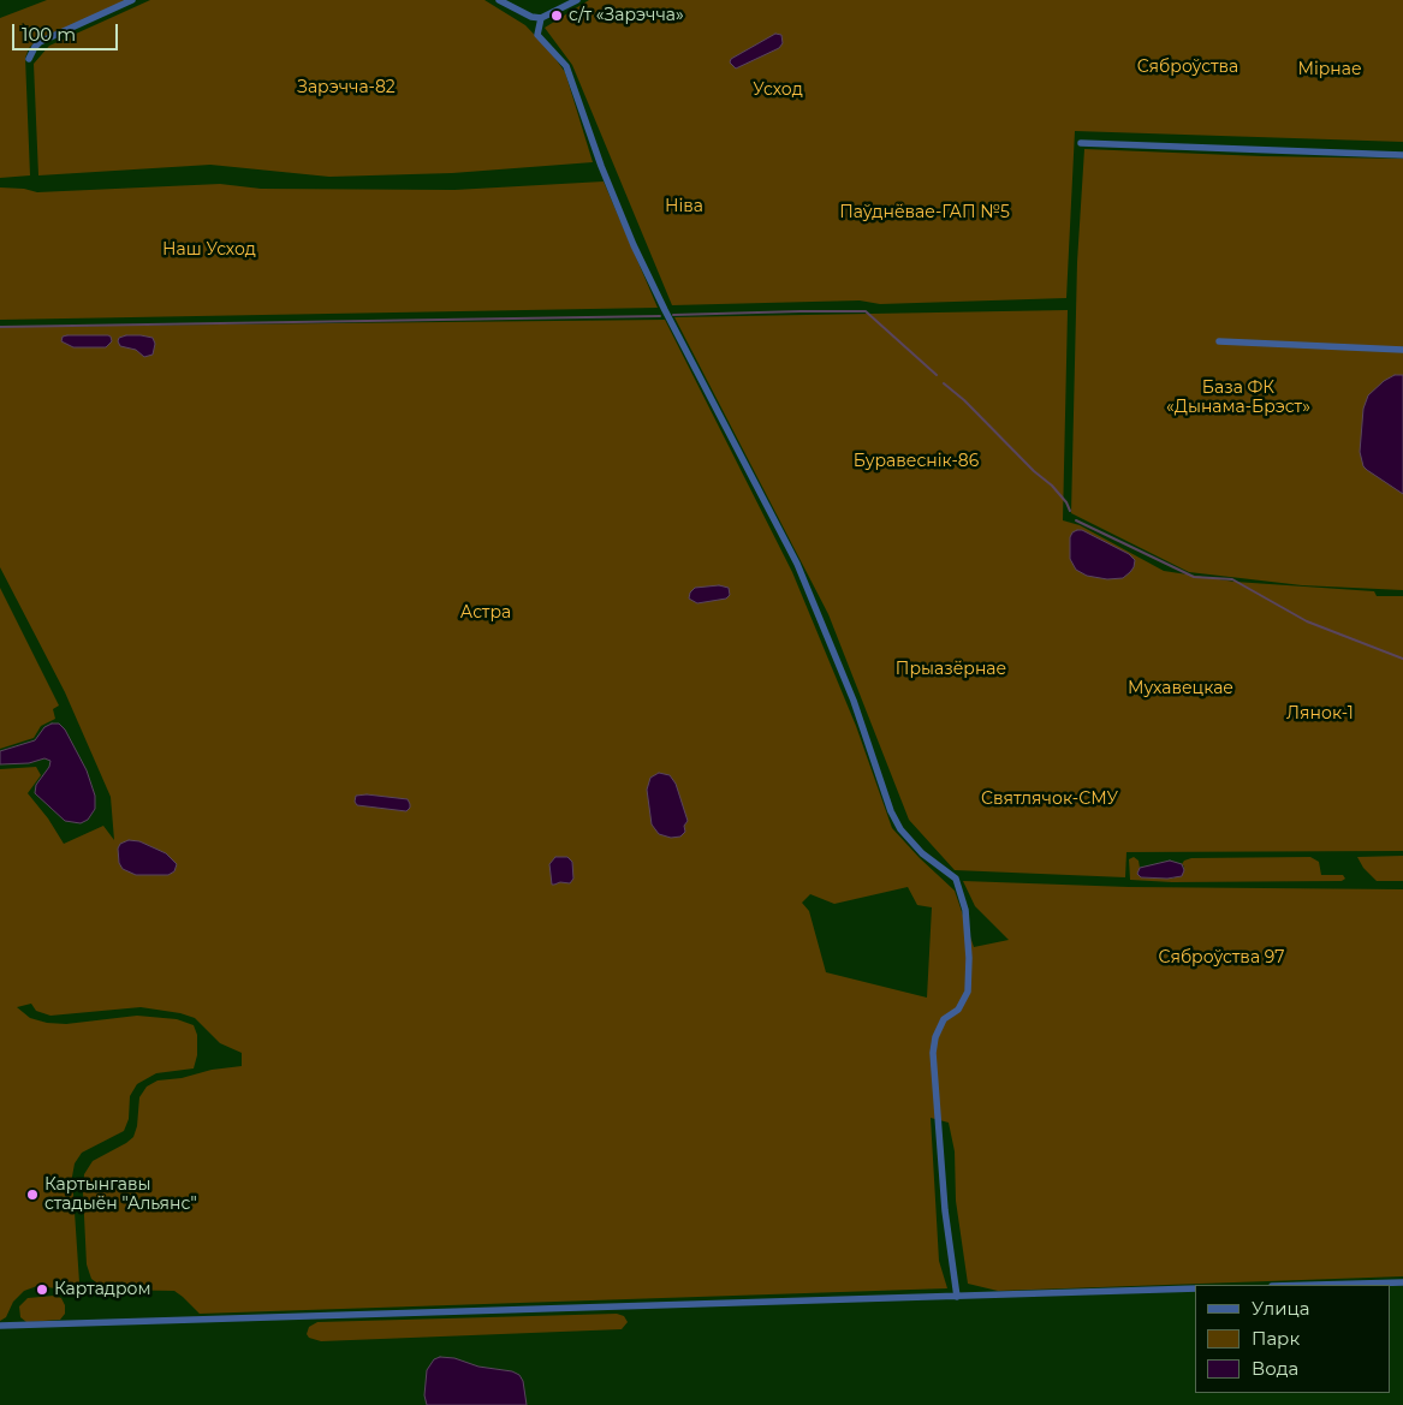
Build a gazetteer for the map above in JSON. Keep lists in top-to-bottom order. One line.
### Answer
{"parks":["Сяброўства","Мірнае","Зарэчча-82","Усход","Ніва","Паўднёвае-ГАП №5","Наш Усход","База ФК «Дынама-Брэст»","Буравеснік-86","Астра","Прыазёрнае","Мухавецкае","Лянок-1","Святлячок-СМУ","Сяброўства 97"],"places":["с/т «Зарэчча»","Картынгавы стадыён \"Альянс\"","Картадром"],"legend":["Улица","Парк","Вода"],"scale_bar":"100 m"}
